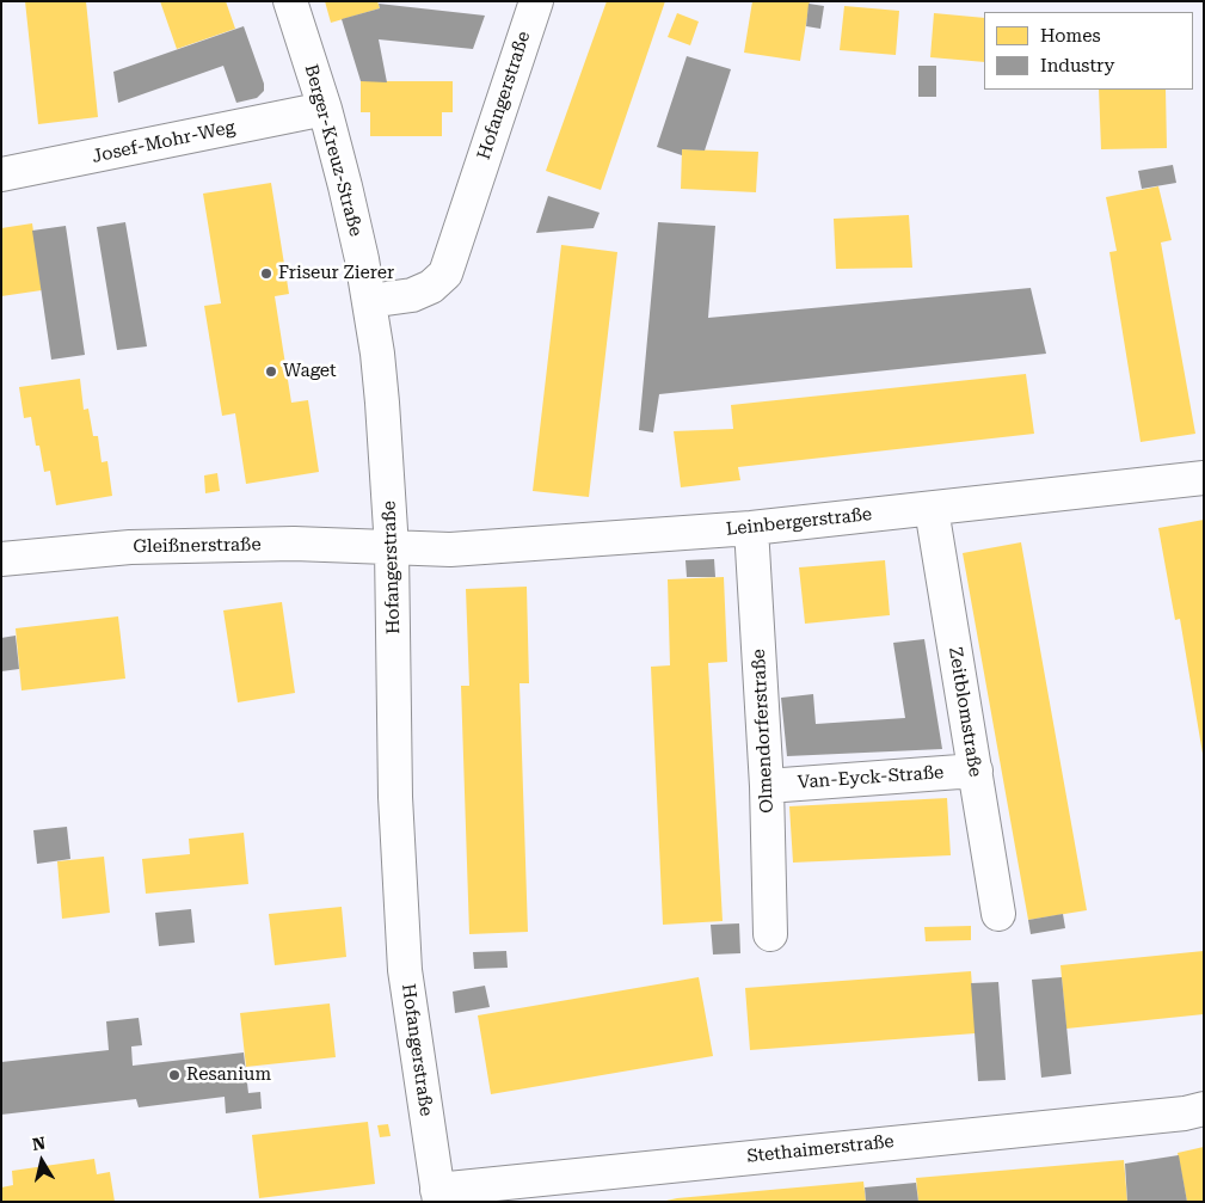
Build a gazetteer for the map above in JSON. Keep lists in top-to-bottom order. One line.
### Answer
{"streets":{"street":["Hofangerstraße","Josef-Mohr-Weg","Berger-Kreuz-Straße","Leinbergerstraße","Gleißnerstraße","Zeitblomstraße","Olmendorferstraße","Van-Eyck-Straße","Stethaimerstraße"]},"crossings":[["Hofangerstraße","Berger-Kreuz-Straße"],["Hofangerstraße","Leinbergerstraße"],["Hofangerstraße","Gleißnerstraße"],["Hofangerstraße","Stethaimerstraße"],["Josef-Mohr-Weg","Berger-Kreuz-Straße"],["Leinbergerstraße","Gleißnerstraße"],["Leinbergerstraße","Zeitblomstraße"],["Leinbergerstraße","Olmendorferstraße"],["Zeitblomstraße","Van-Eyck-Straße"],["Olmendorferstraße","Van-Eyck-Straße"]],"places":["Friseur Zierer","Waget","Resanium"],"legend":["Homes","Industry"],"north":"top"}
